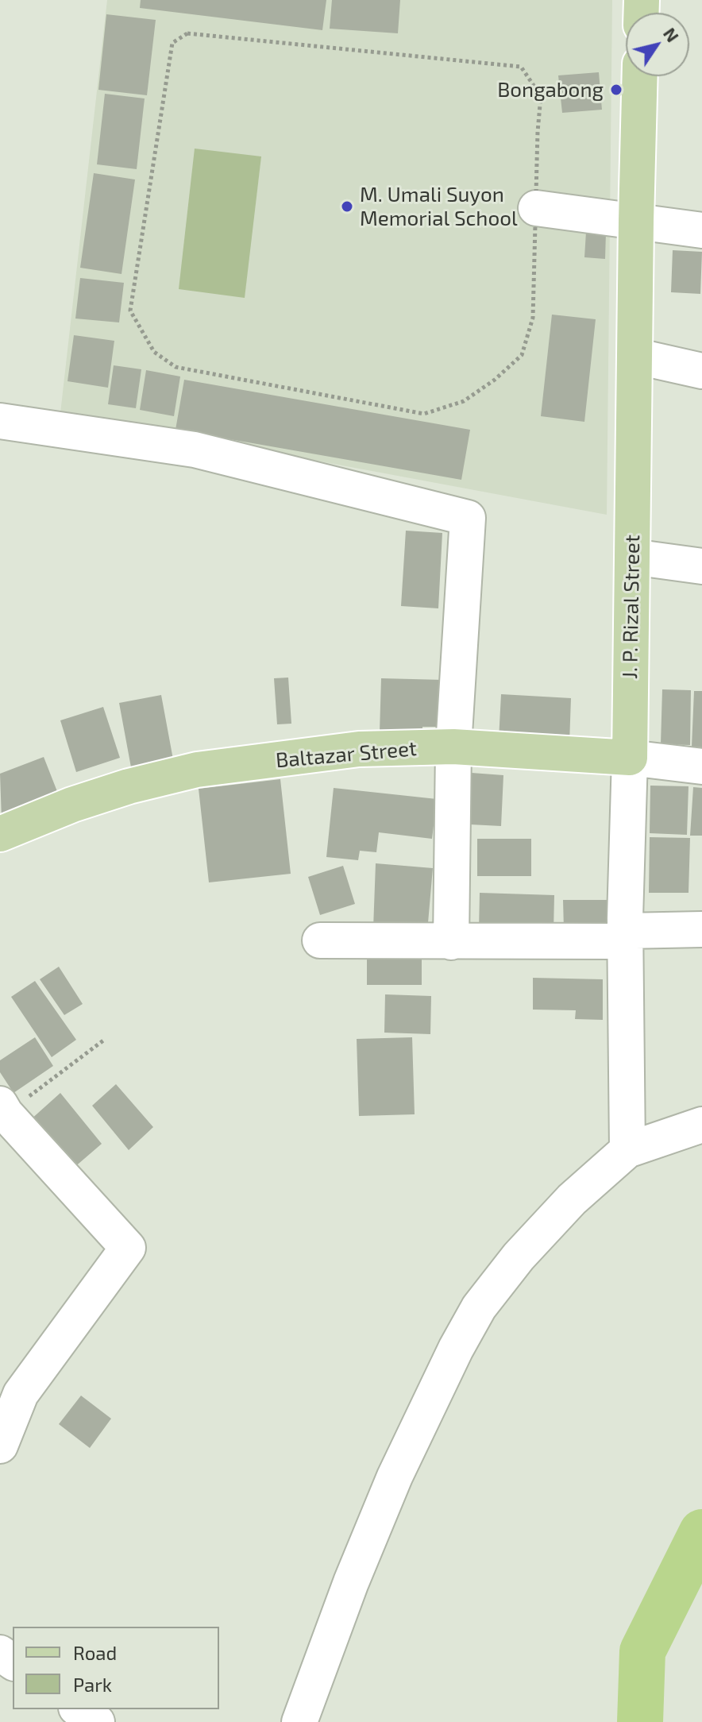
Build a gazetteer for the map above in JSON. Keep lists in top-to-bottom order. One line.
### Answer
{"streets":{"main road":["J. P. Rizal Street","Baltazar Street"]},"crossings":[["J. P. Rizal Street","Baltazar Street"]],"places":["Bongabong","M. Umali Suyon Memorial School"],"legend":["Road","Park"],"north":"top right"}
